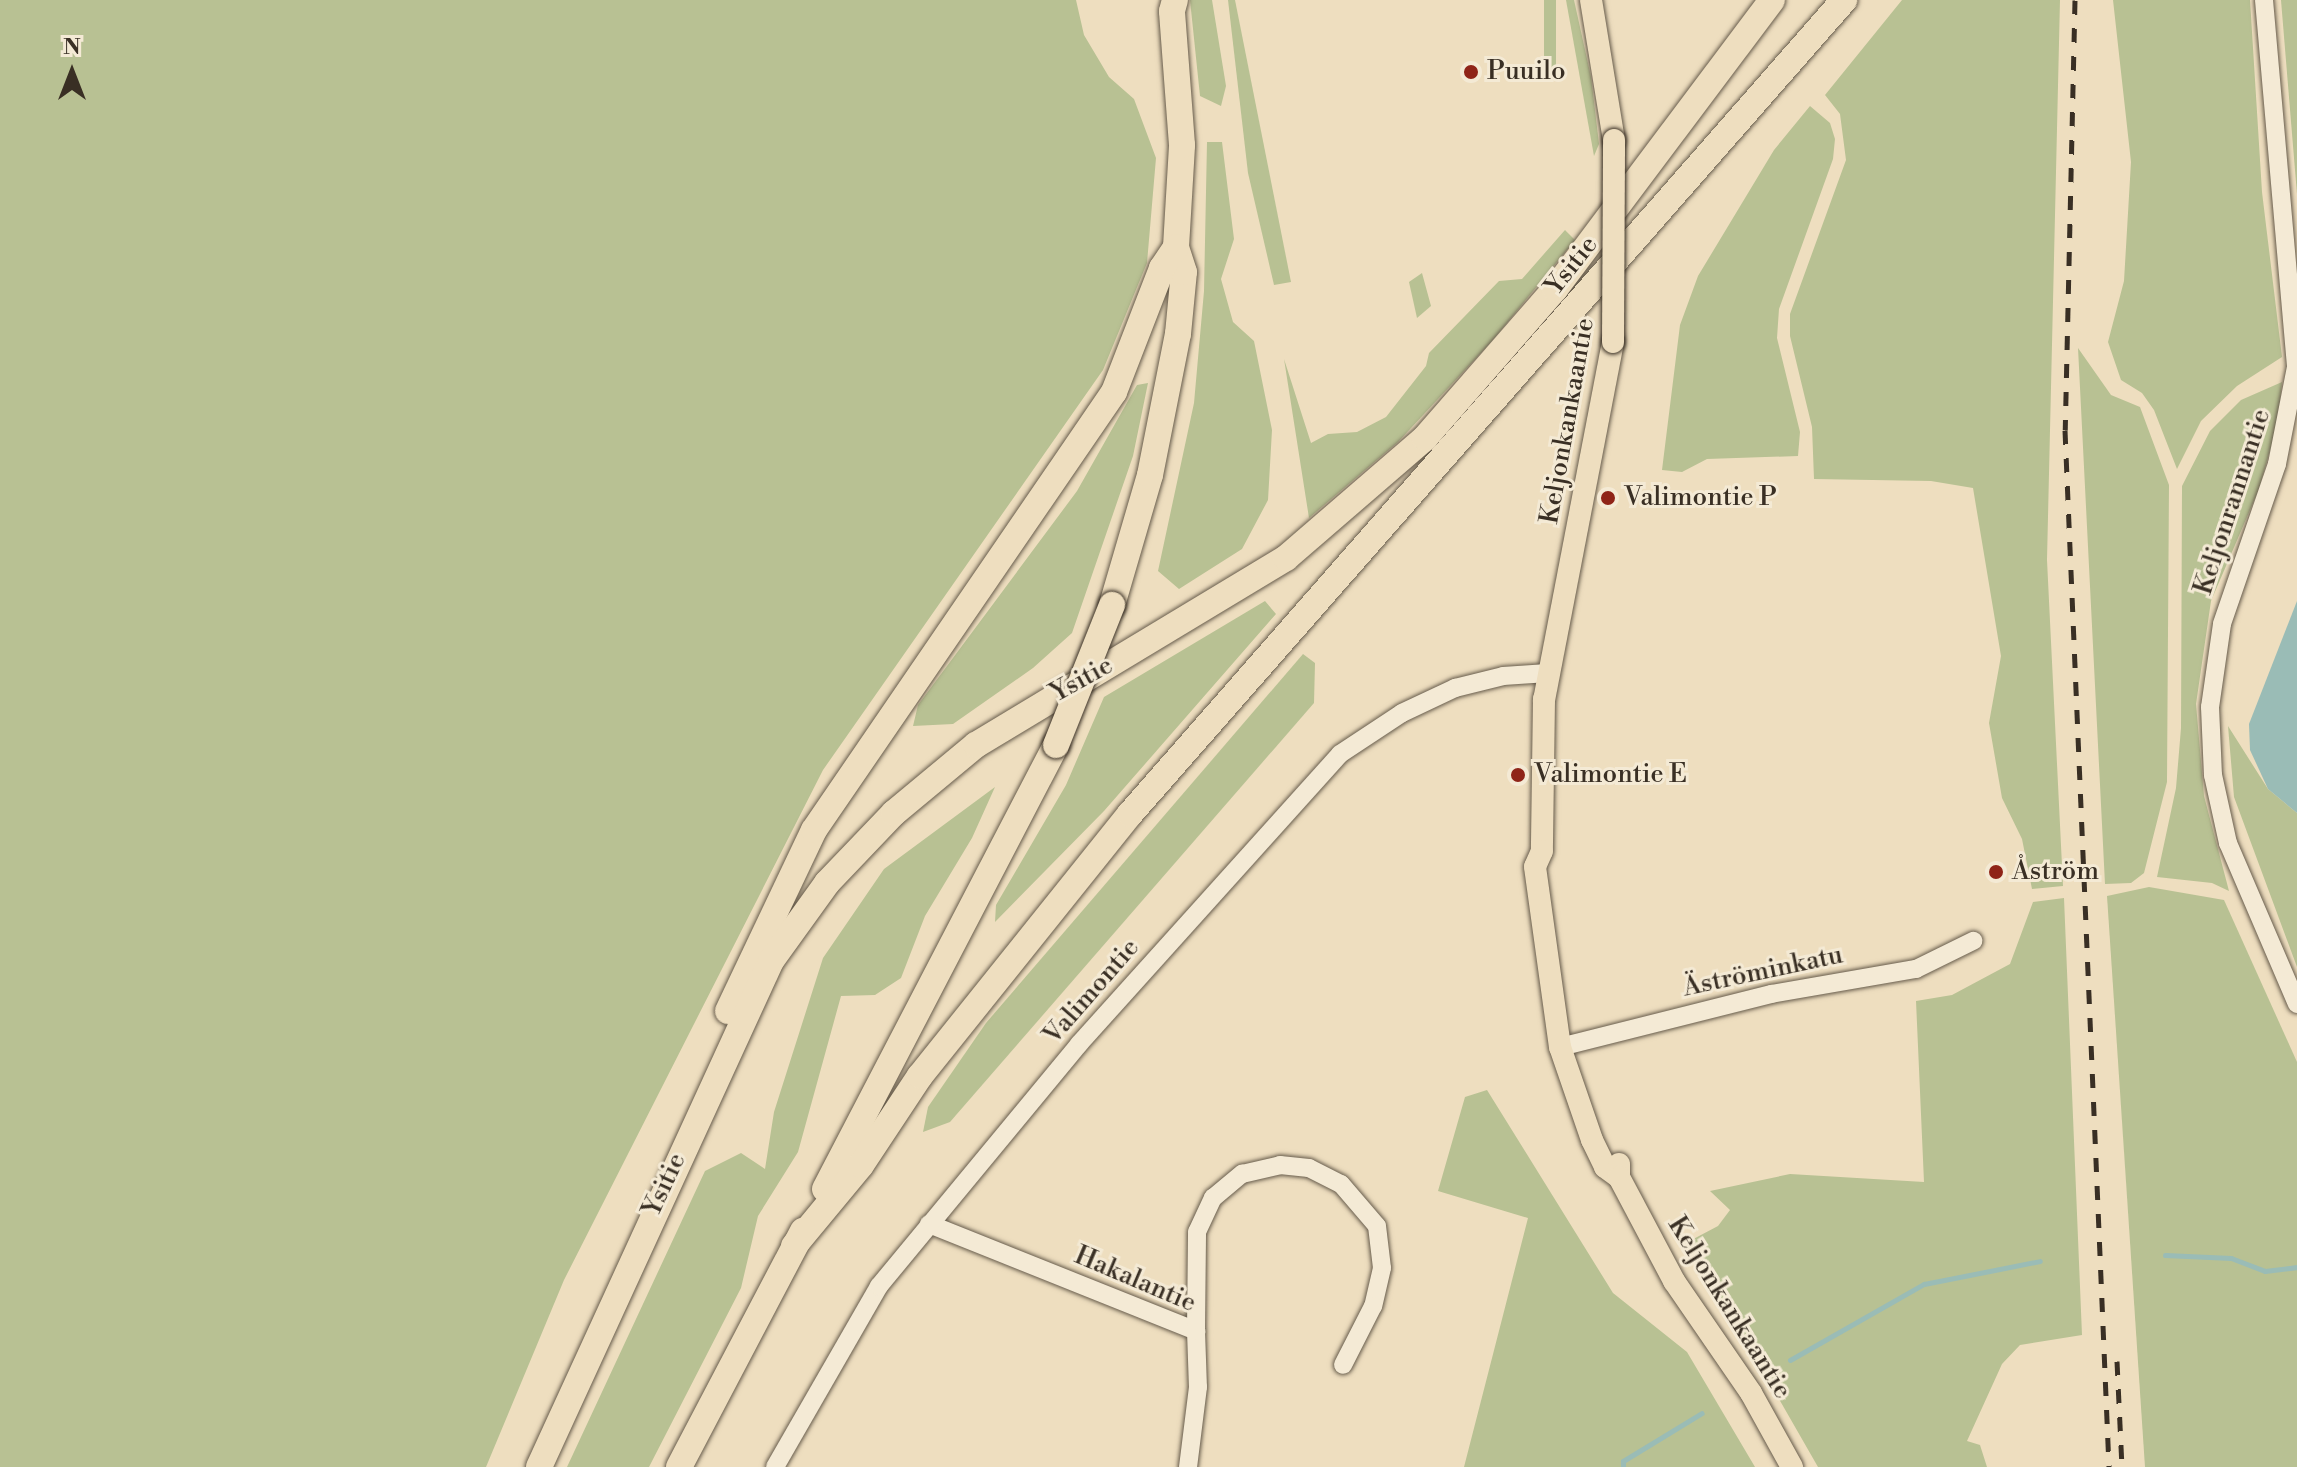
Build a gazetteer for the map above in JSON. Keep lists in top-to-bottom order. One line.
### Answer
{"streets":{"highway":["Ysitie"],"main road":["Keljonkankaantie"],"street":["Keljonrannantie","Äströminkatu","Valimontie","Hakalantie"]},"crossings":[["Keljonkankaantie","Äströminkatu"],["Keljonkankaantie","Valimontie"],["Valimontie","Hakalantie"]],"places":["Puuilo","Valimontie P","Valimontie E","Åström"],"north":"top"}
